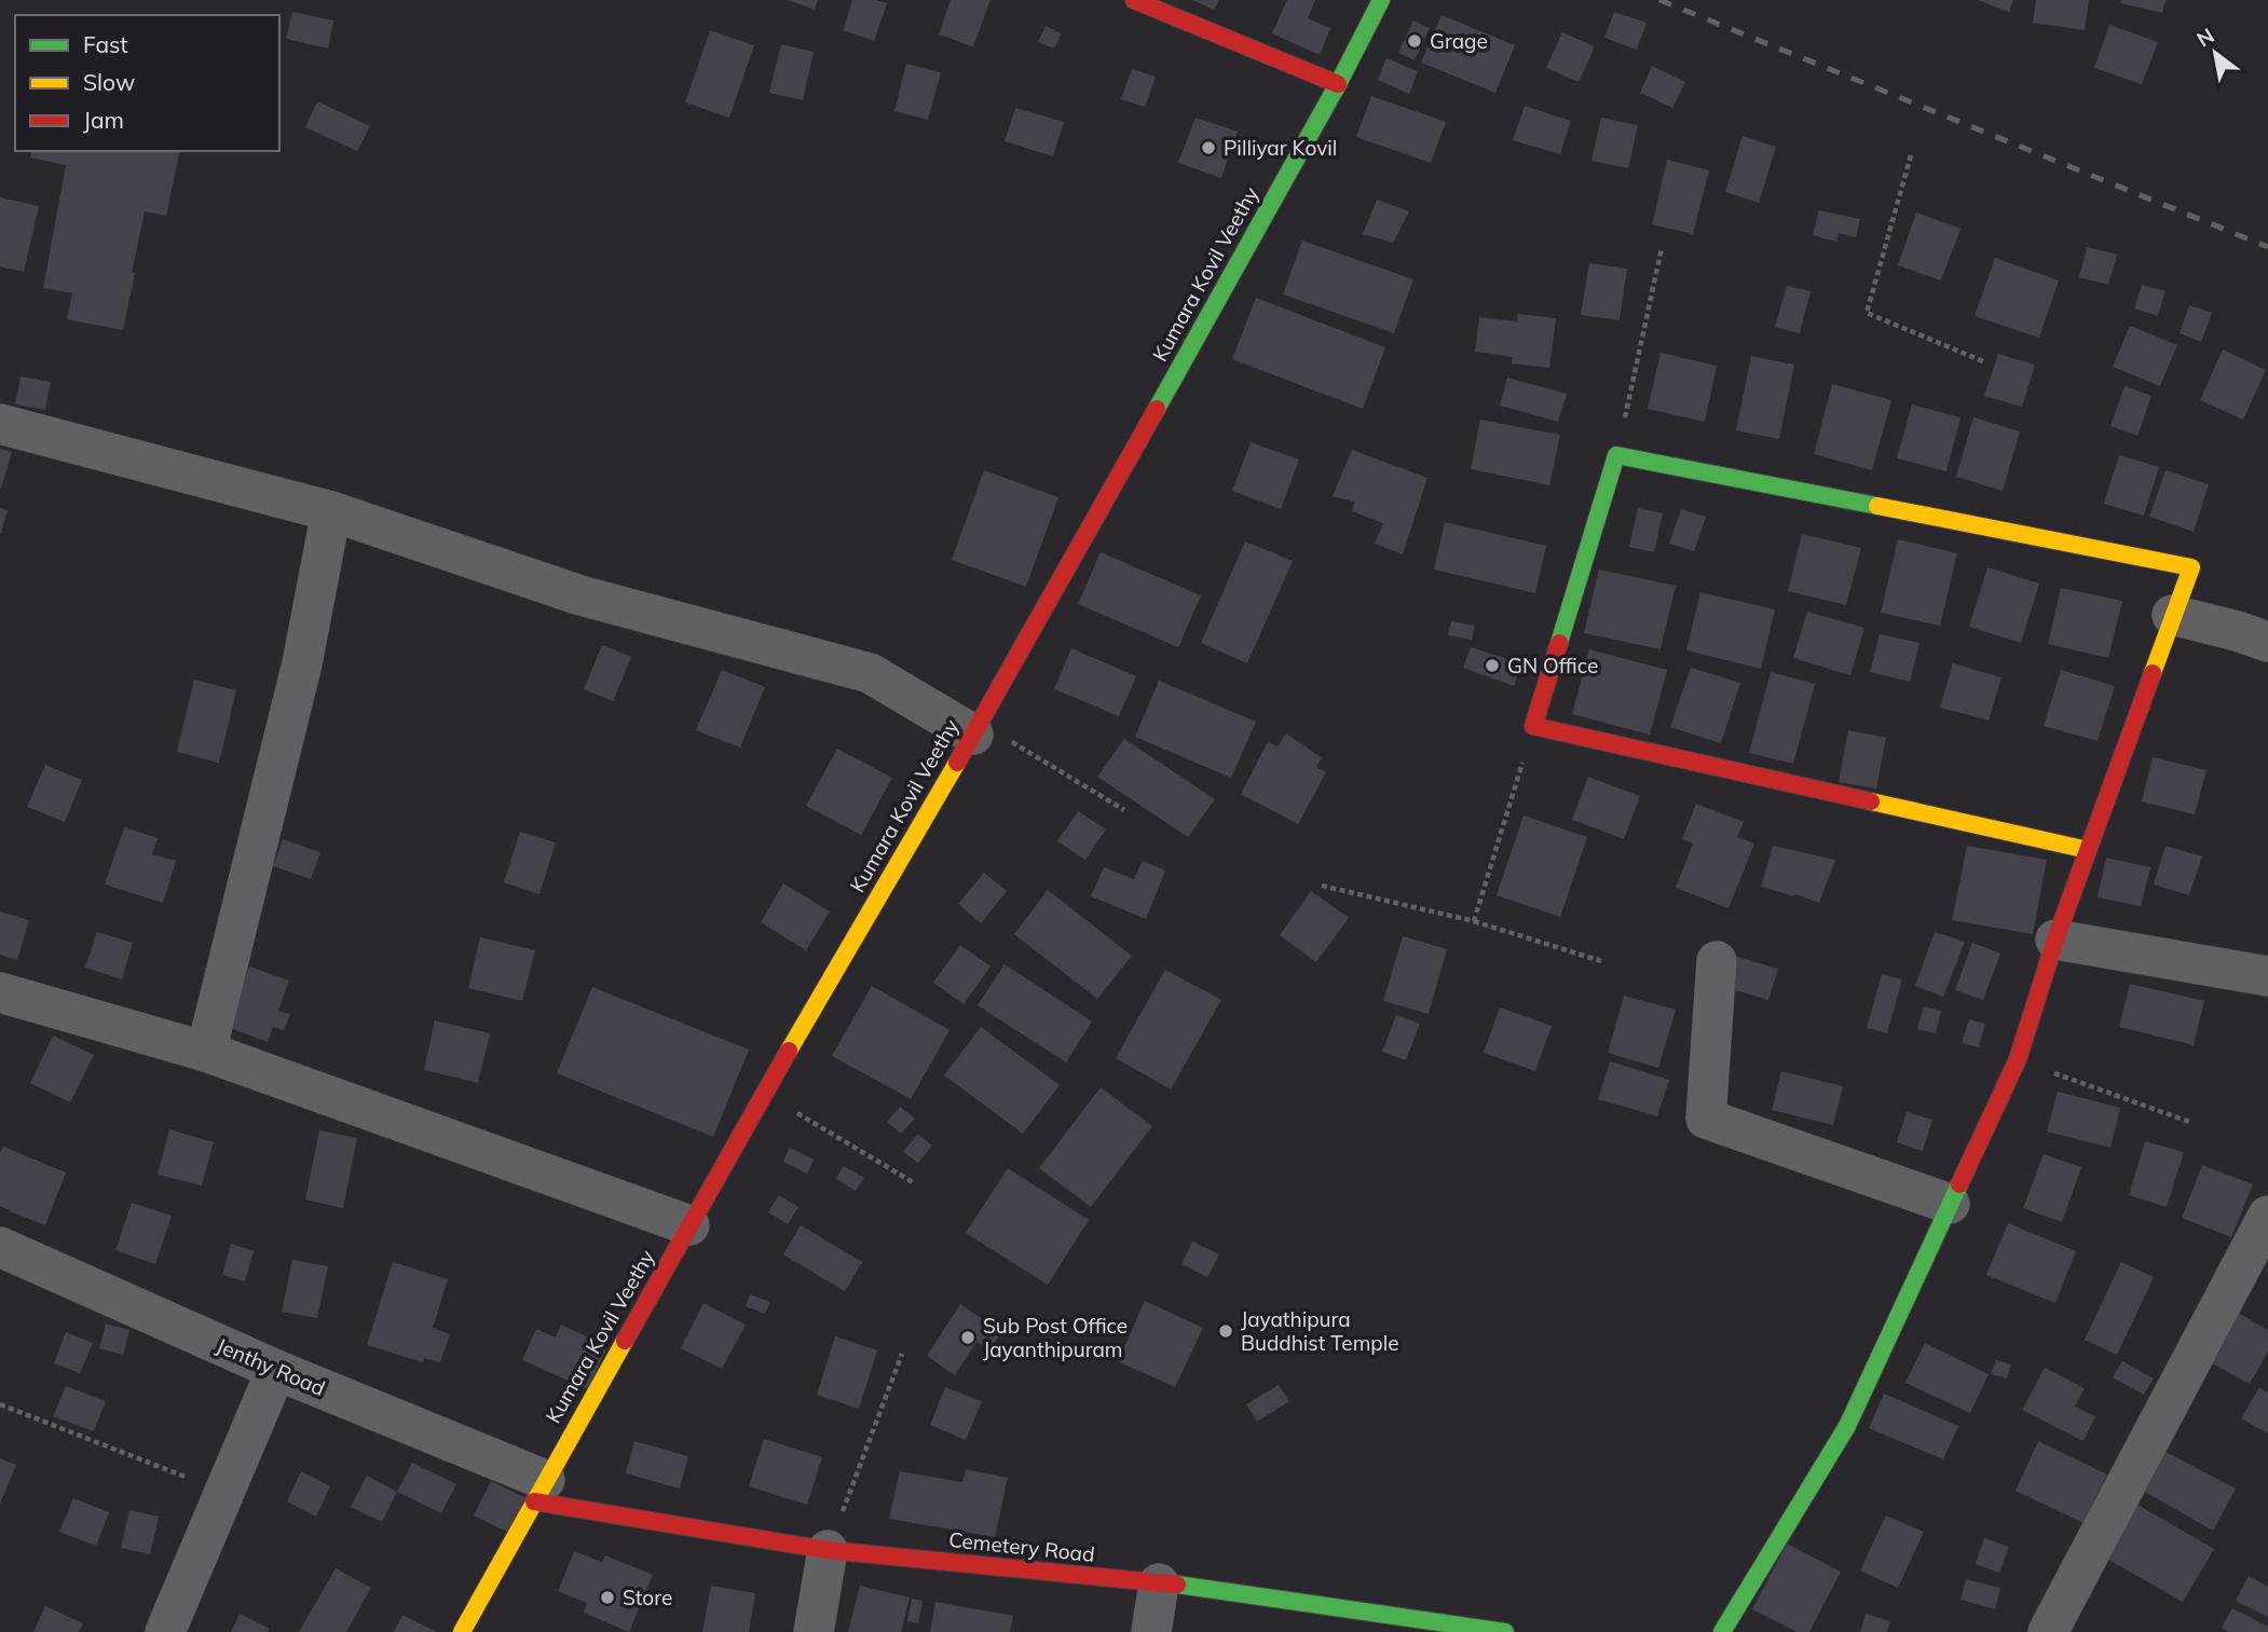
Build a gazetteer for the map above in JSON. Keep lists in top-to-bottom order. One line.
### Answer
{"streets":{"street":["Kumara Kovil Veethy","Jenthy Road","Cemetery Road"]},"crossings":[["Kumara Kovil Veethy","Jenthy Road"],["Kumara Kovil Veethy","Cemetery Road"],["Jenthy Road","Cemetery Road"]],"places":["Grage","Pilliyar Kovil","GN Office","Jayathipura Buddhist Temple","Sub Post Office Jayanthipuram","Store"],"legend":["Fast","Slow","Jam"],"north":"top left"}
